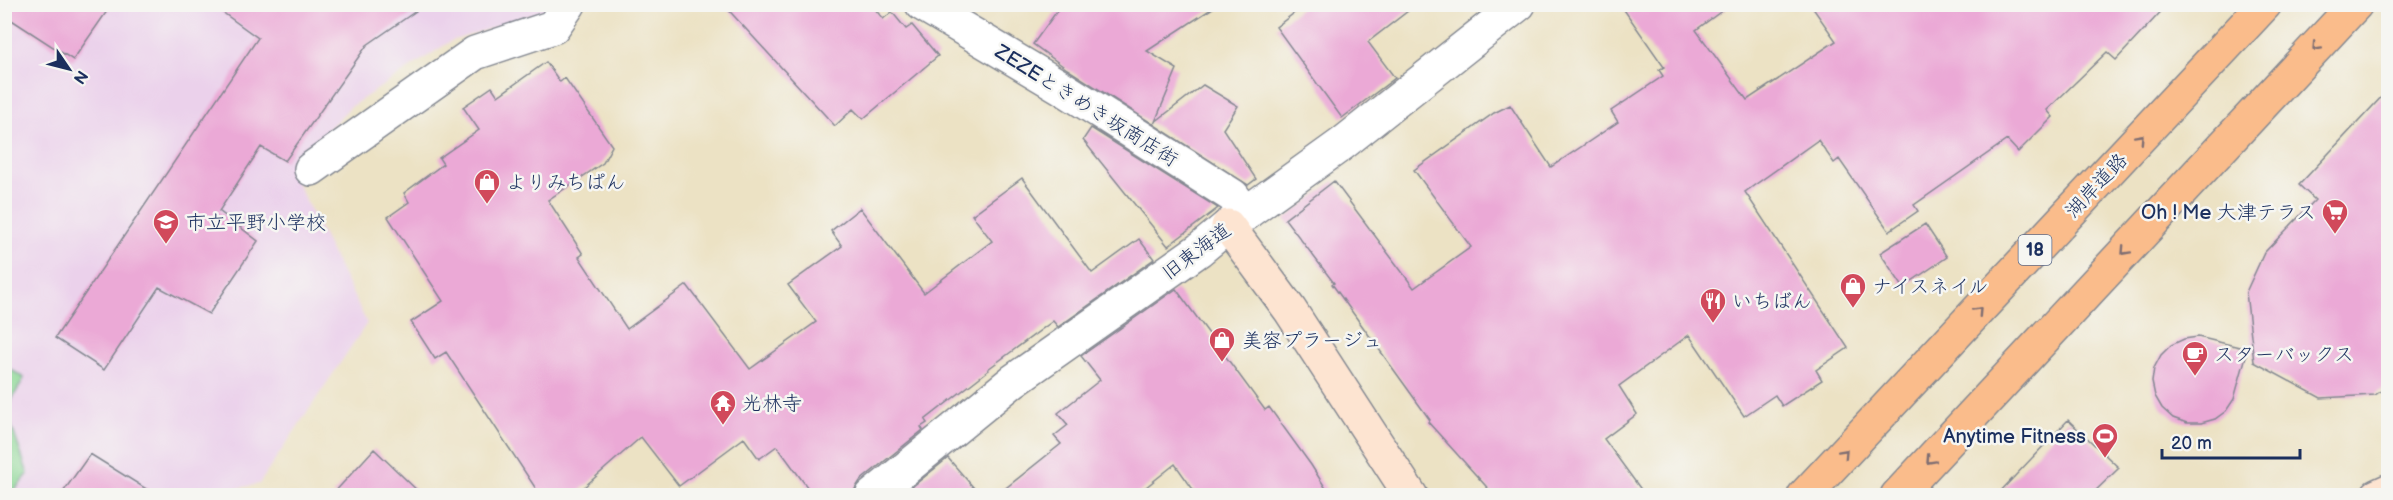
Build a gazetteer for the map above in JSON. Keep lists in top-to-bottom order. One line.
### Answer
{"streets":{"main road":["湖岸道路","18"],"street":["ZEZEときめき坂商店街","旧東海道"]},"crossings":[["ZEZEときめき坂商店街","旧東海道"]],"places":{"shop":["よりみちぱん","ナイスネイル","美容プラージュ"],"supermarket":["Oh ! Me 大津テラス"],"school or university":["市立平野小学校"],"restaurant":["いちばん"],"cafe":["スターバックス"],"temple":["光林寺"],"sports":["Anytime Fitness"]},"scale_bar":"20 m","north":"bottom right"}
